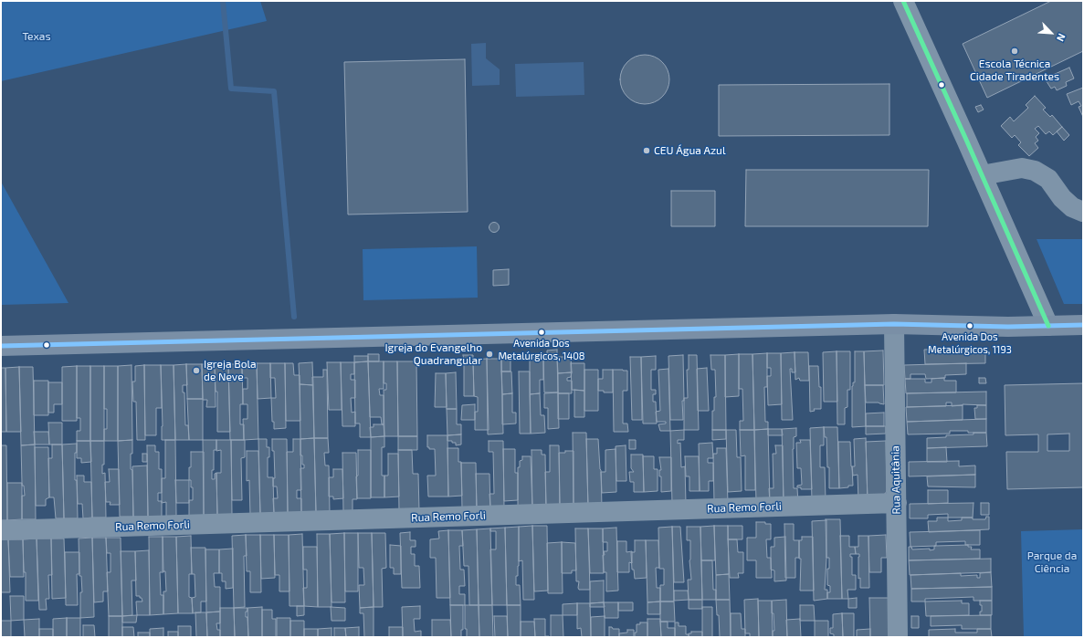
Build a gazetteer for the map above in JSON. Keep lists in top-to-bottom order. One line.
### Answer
{"streets":{"street":["Rua Aquitânia","Rua Remo Forli"]},"crossings":[["Rua Aquitânia","Rua Remo Forli"]],"parks":["Texas","Parque da Ciência"],"places":["Escola Técnica Cidade Tiradentes","CEU Água Azul","Avenida Dos Metalúrgicos, 1193","Avenida Dos Metalúrgicos, 1408","Igreja do Evangelho Quadrangular","Igreja Bola de Neve"],"north":"bottom right"}
